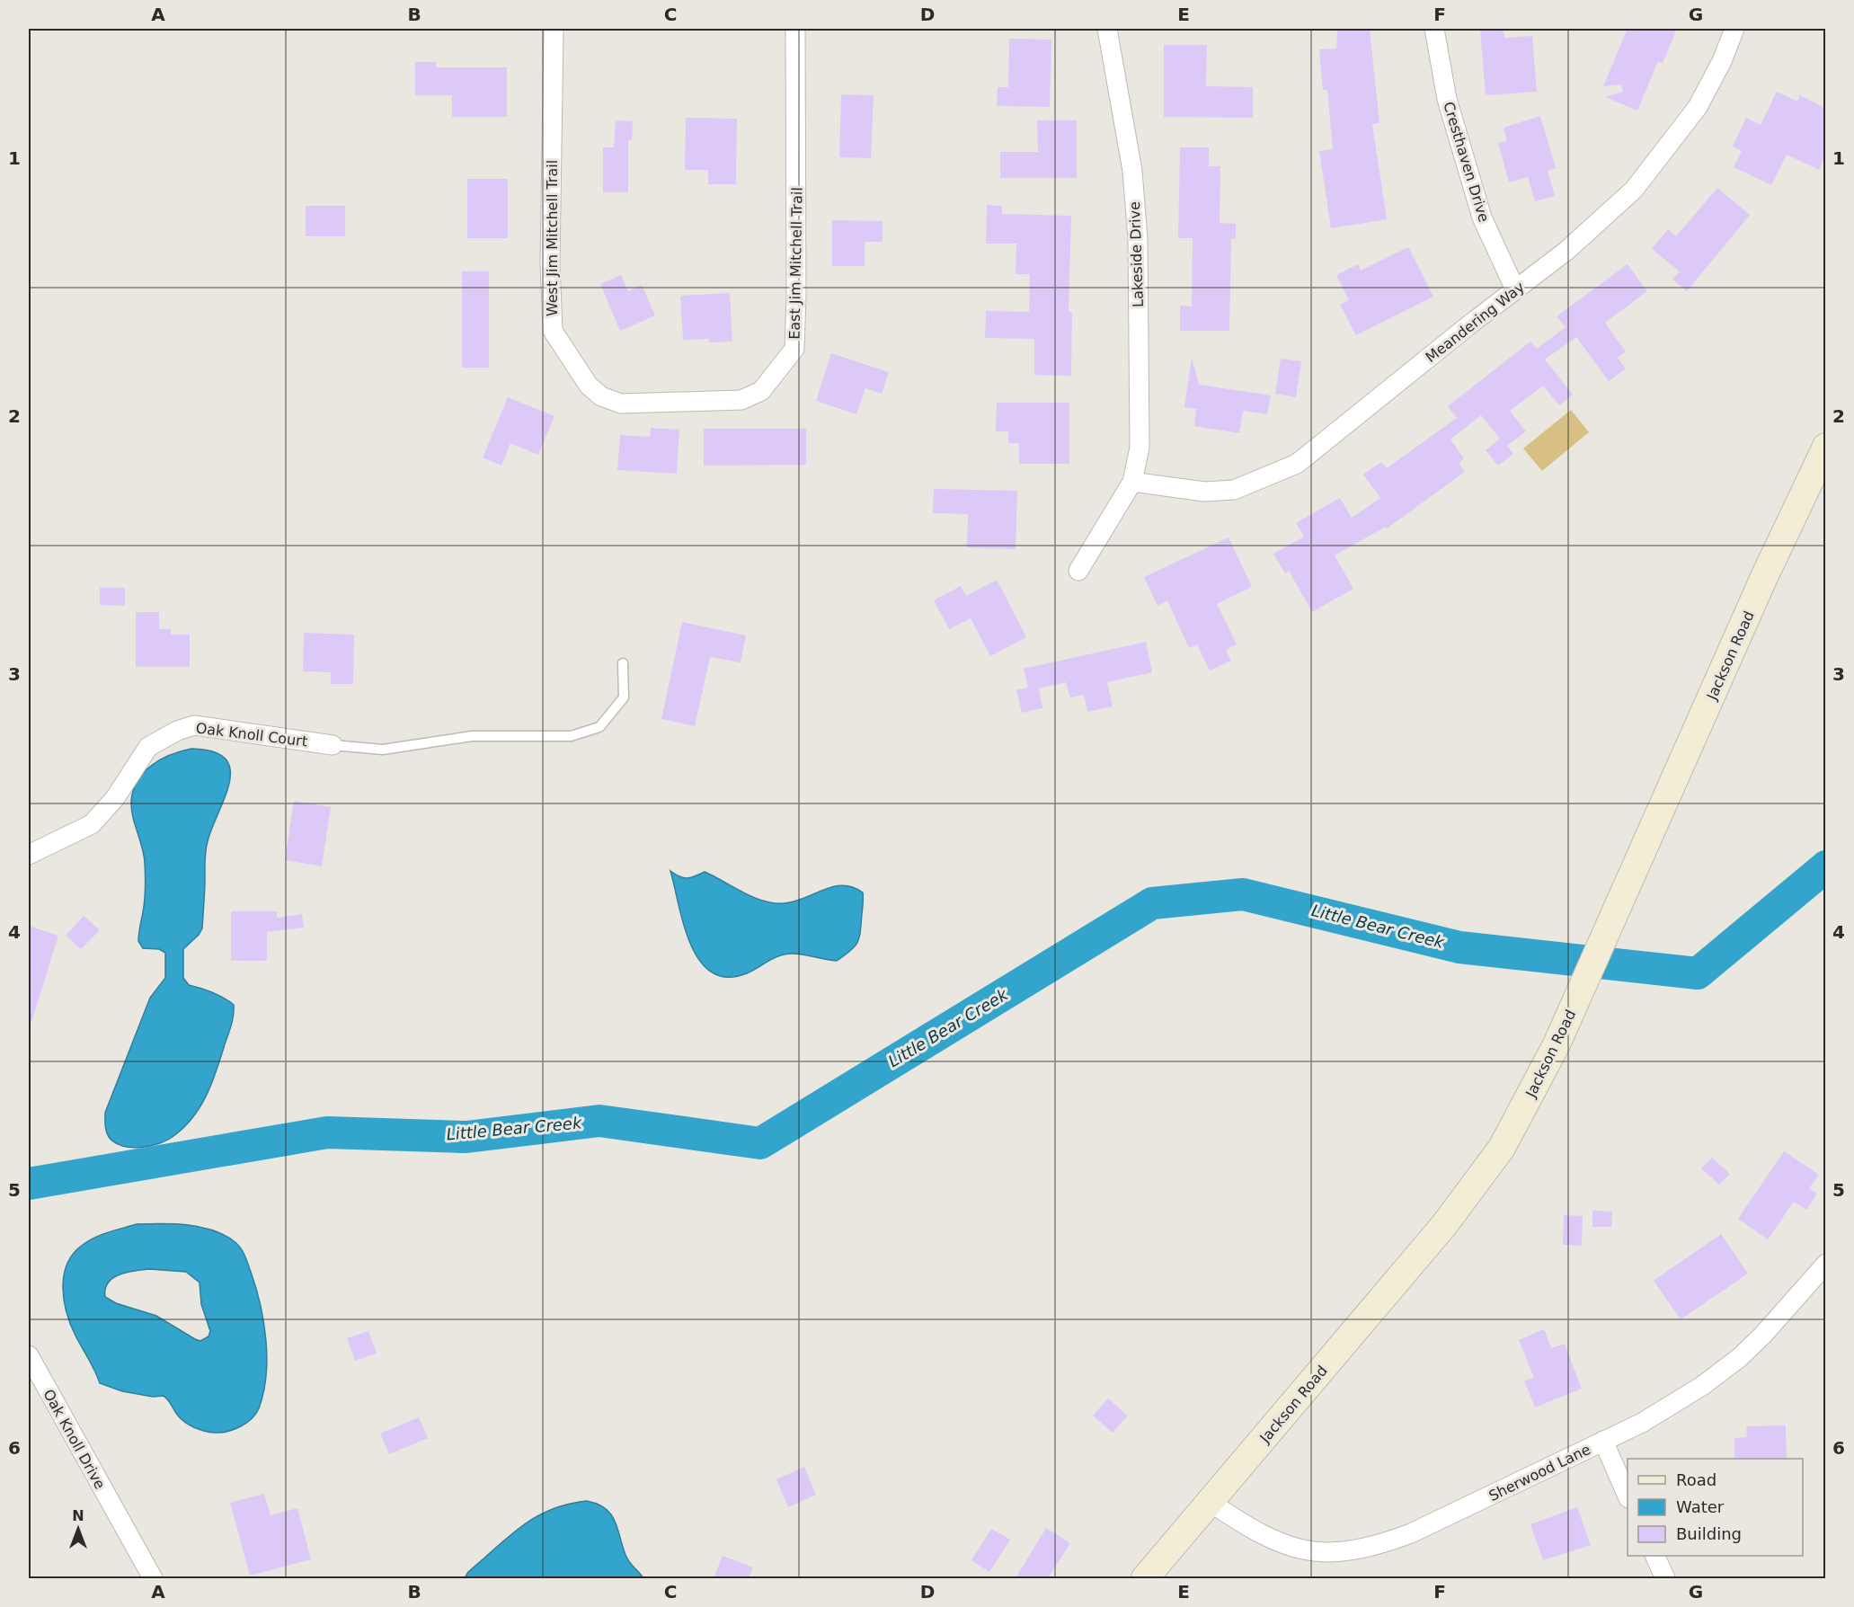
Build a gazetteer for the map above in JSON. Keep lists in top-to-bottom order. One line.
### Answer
{"streets":{"main road":["Jackson Road"],"street":["Cresthaven Drive","West Jim Mitchell Trail","Lakeside Drive","East Jim Mitchell Trail","Meandering Way","Oak Knoll Court","Oak Knoll Drive","Sherwood Lane"]},"crossings":[["Cresthaven Drive","Meandering Way"],["West Jim Mitchell Trail","East Jim Mitchell Trail"],["Lakeside Drive","Meandering Way"],["Jackson Road","Sherwood Lane"]],"water":["Little Bear Creek"],"legend":["Road","Water","Building"],"north":"top","grid":{"columns":["A","B","C","D","E","F","G"],"rows":["1","2","3","4","5","6"]}}
